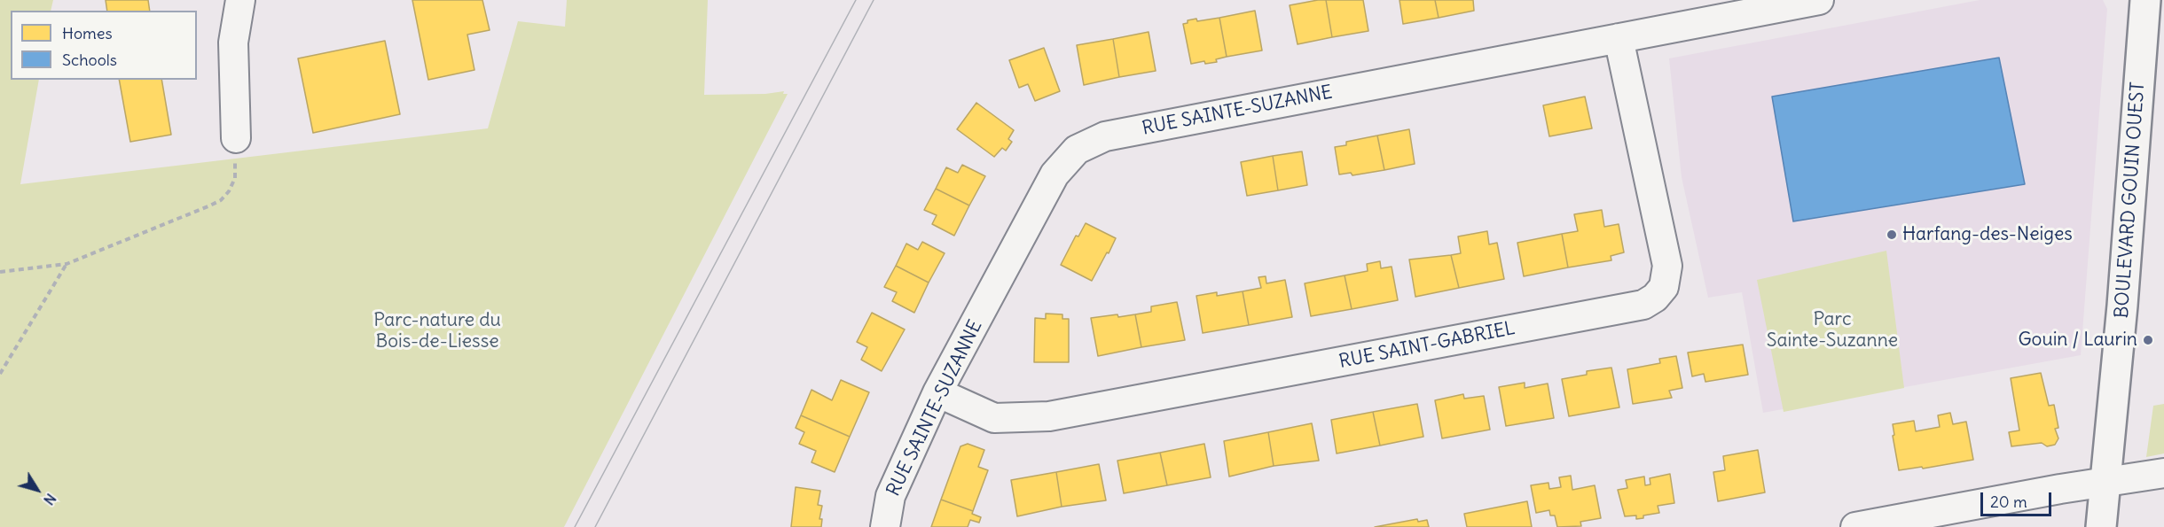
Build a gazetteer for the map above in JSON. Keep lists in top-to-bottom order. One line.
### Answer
{"streets":{"main road":["BOULEVARD GOUIN OUEST"],"street":["RUE SAINTE-SUZANNE","RUE SAINT-GABRIEL"]},"crossings":[["RUE SAINTE-SUZANNE","RUE SAINT-GABRIEL"]],"parks":["Parc Sainte-Suzanne","Parc-nature du Bois-de-Liesse"],"places":["Harfang-des-Neiges","Gouin / Laurin"],"legend":["Homes","Schools"],"scale_bar":"20 m","north":"bottom right"}
